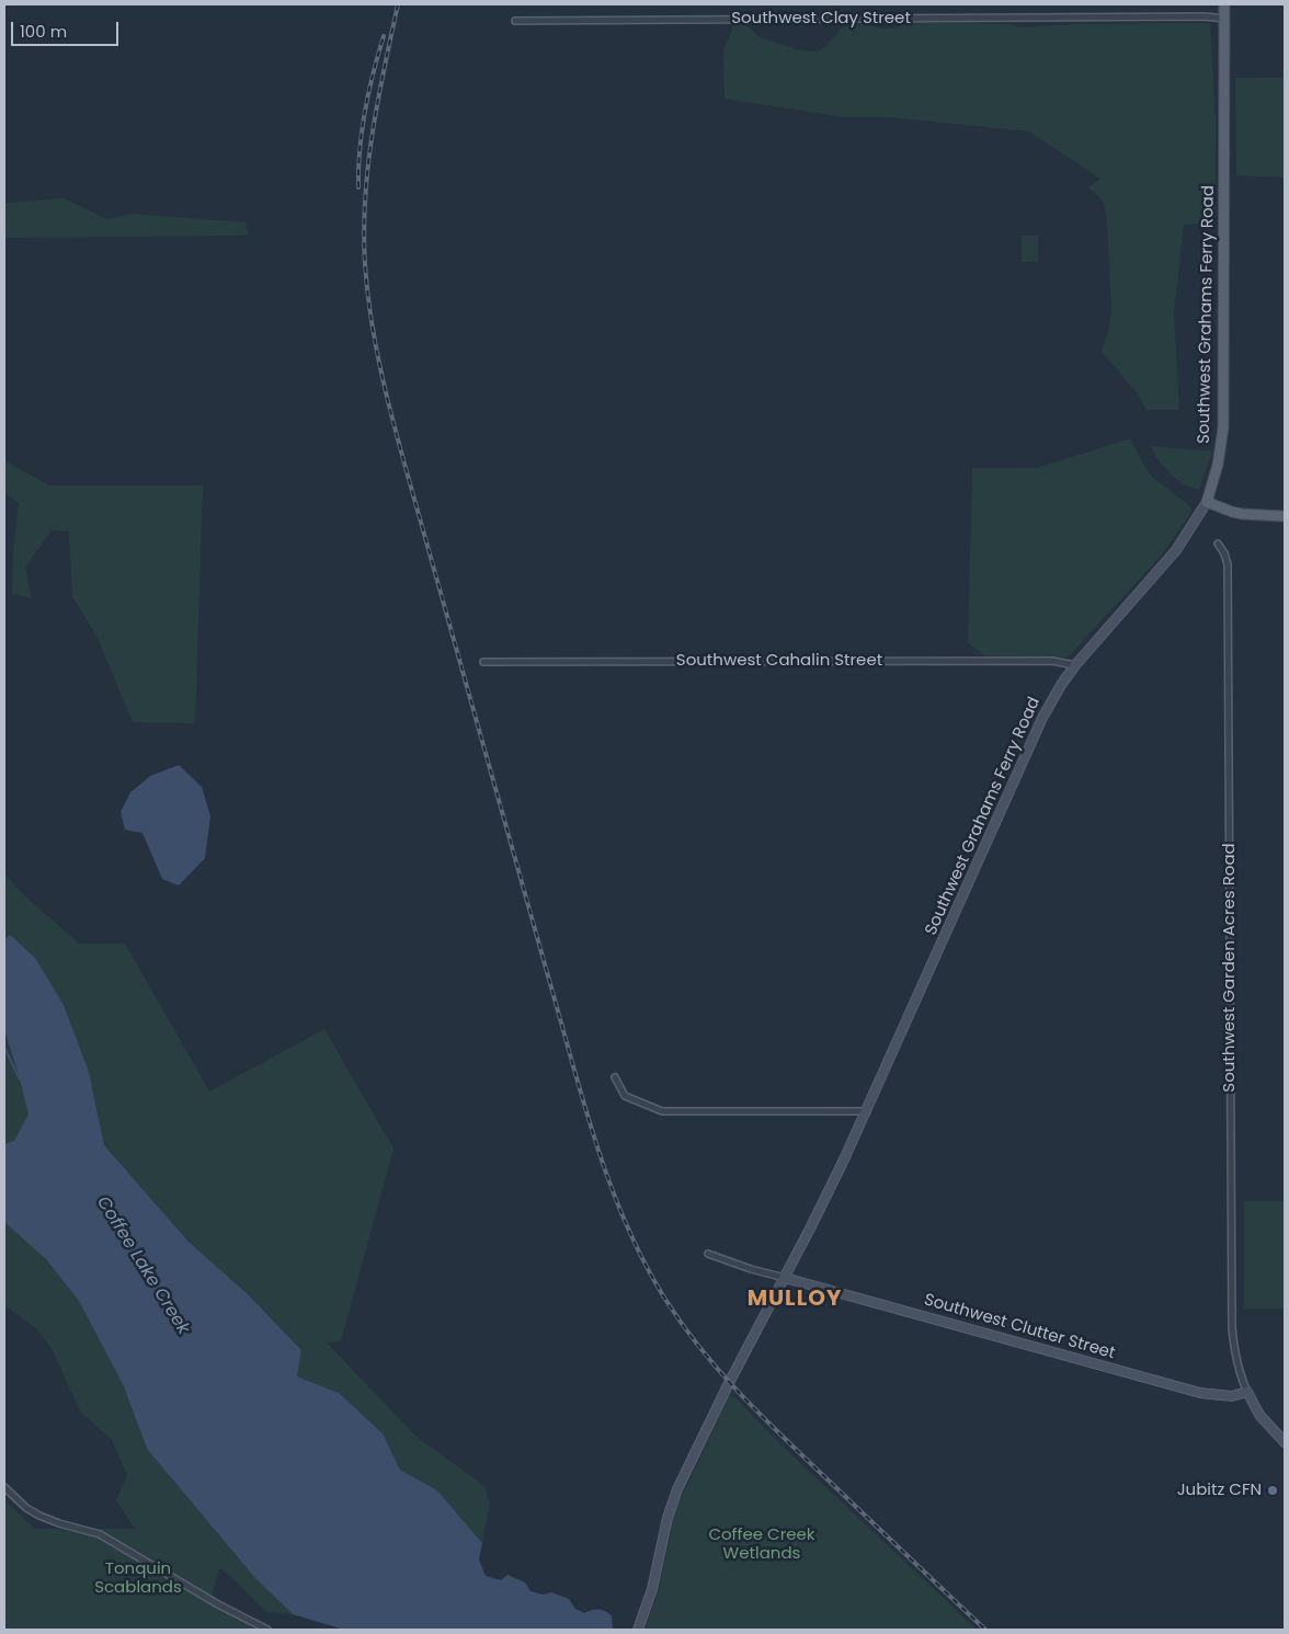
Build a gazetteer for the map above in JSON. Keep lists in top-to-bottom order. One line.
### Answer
{"streets":{"main road":["Southwest Grahams Ferry Road","Southwest Clutter Street"],"street":["Southwest Clay Street","Southwest Cahalin Street","Southwest Garden Acres Road"]},"crossings":[["Southwest Clay Street","Southwest Grahams Ferry Road"],["Southwest Grahams Ferry Road","Southwest Cahalin Street"],["Southwest Grahams Ferry Road","Southwest Clutter Street"],["Southwest Garden Acres Road","Southwest Clutter Street"]],"districts":["MULLOY"],"water":["Coffee Lake Creek"],"parks":["Coffee Creek Wetlands","Tonquin Scablands"],"places":["Jubitz CFN"],"scale_bar":"100 m"}
